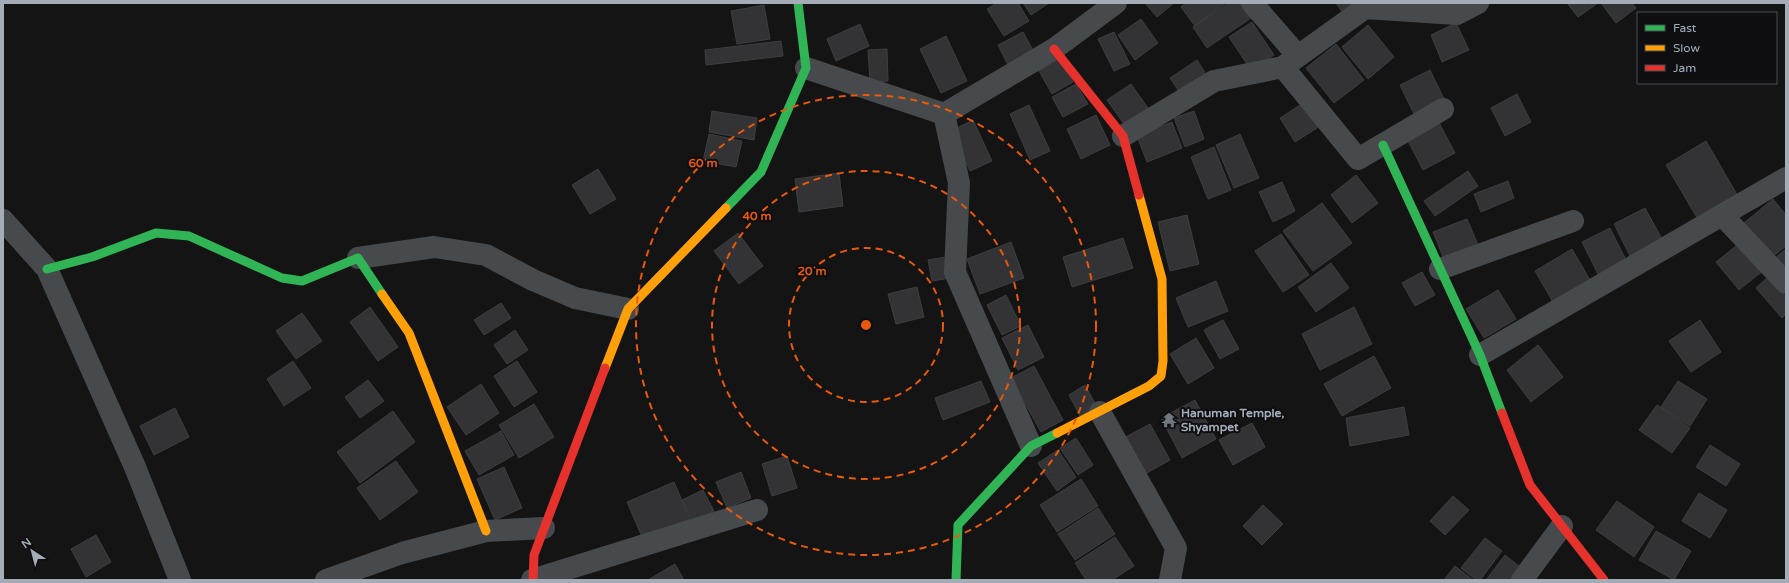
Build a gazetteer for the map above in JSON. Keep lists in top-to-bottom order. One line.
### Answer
{"places":{"temple":["Hanuman Temple, Shyampet"]},"legend":["Fast","Slow","Jam"],"north":"top left","rings":["60 m","40 m","20 m"]}
